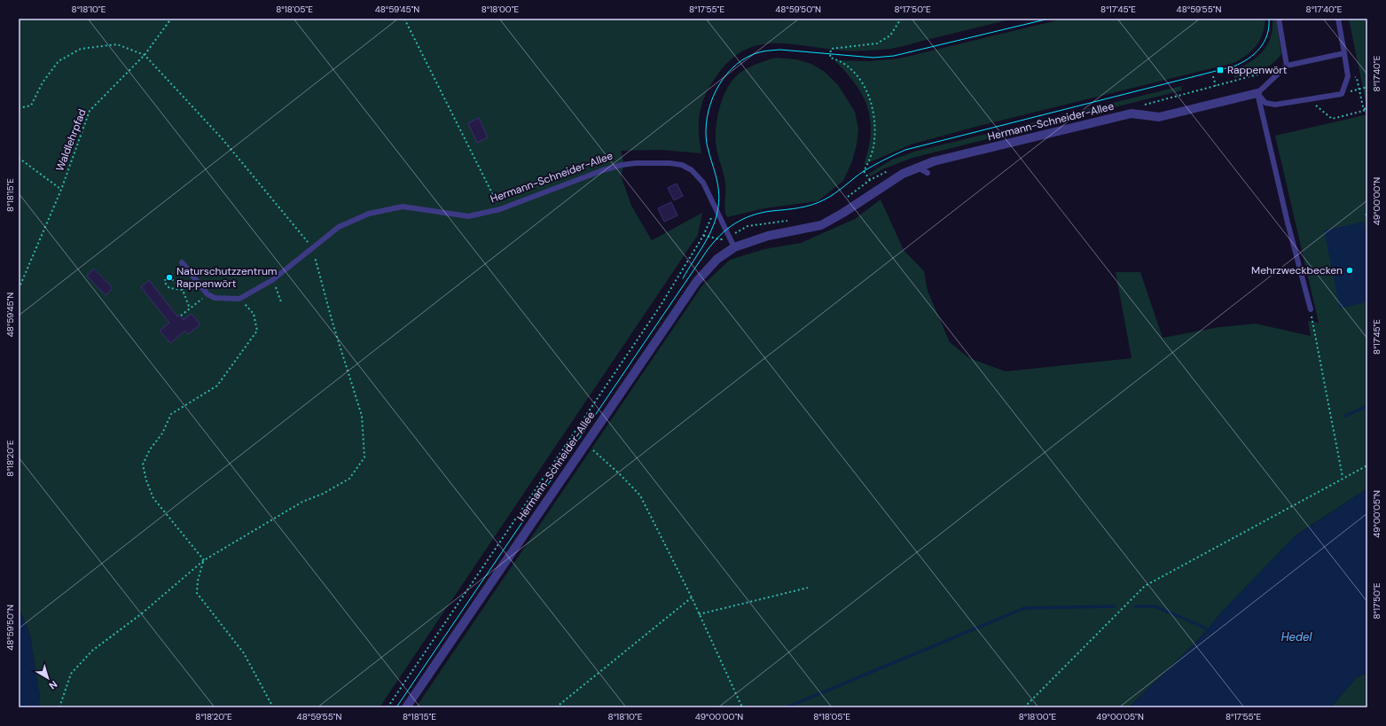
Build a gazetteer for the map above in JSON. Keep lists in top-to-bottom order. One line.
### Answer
{"streets":{"street":["Hermann-Schneider-Allee"],"path":["Waldlehrpfad"]},"water":["Hedel"],"places":{"transit":["Rappenwört"],"other":["Mehrzweckbecken","Naturschutzzentrum Rappenwört"]},"north":"bottom right","coordinates":["8°18'10\"E","8°18'05\"E","48°59'45\"N","8°18'00\"E","8°17'55\"E","48°59'50\"N","8°17'50\"E","8°17'45\"E","48°59'55\"N","8°17'40\"E","8°18'15\"E","49°00'00\"N","8°18'20\"E","49°00'05\"N"]}
